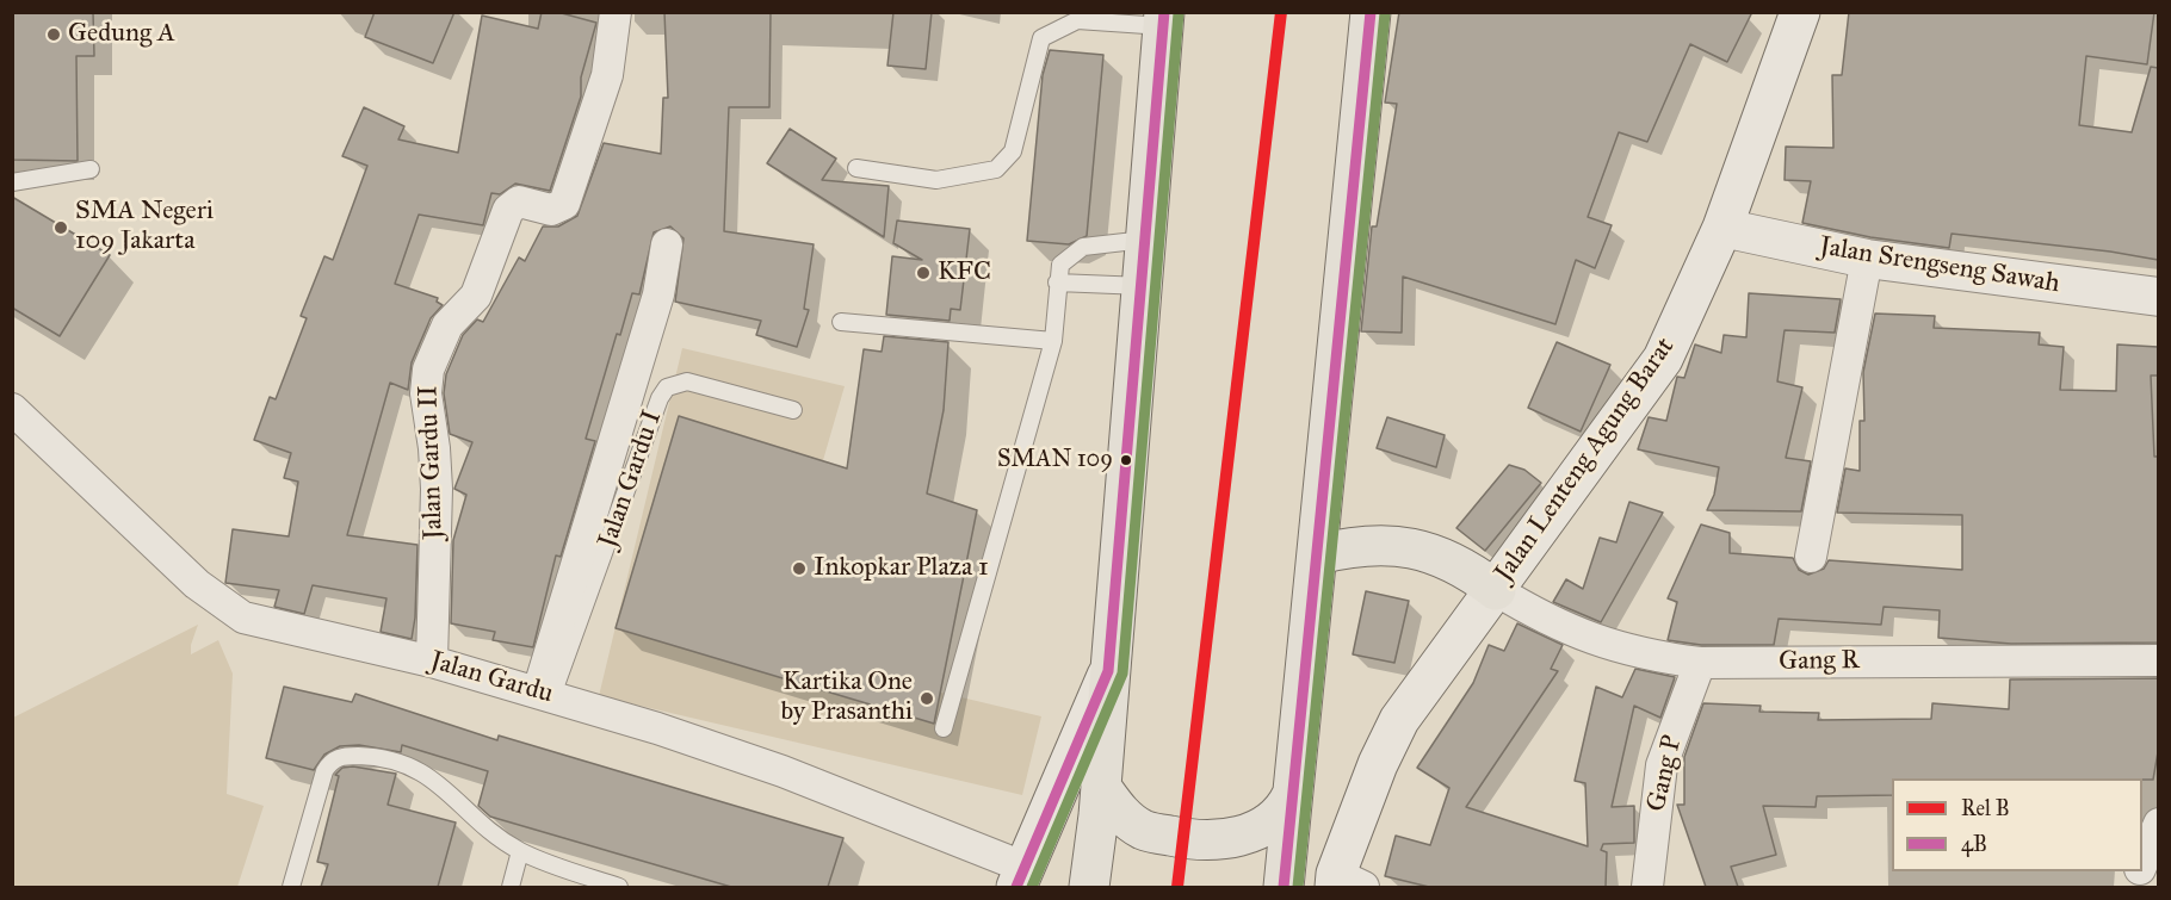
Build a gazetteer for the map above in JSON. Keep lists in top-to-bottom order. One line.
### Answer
{"streets":{"main road":["Jalan Lenteng Agung Barat"],"street":["Jalan Srengseng Sawah","Jalan Gardu II","Gang R","Jalan Gardu","Gang P"],"lane":["Jalan Gardu I"]},"crossings":[["Jalan Srengseng Sawah","Jalan Lenteng Agung Barat"],["Jalan Lenteng Agung Barat","Gang R"],["Jalan Gardu II","Jalan Gardu"],["Jalan Gardu I","Jalan Gardu"],["Gang R","Gang P"]],"places":["Gedung A","SMA Negeri 109 Jakarta","KFC","SMAN 109","Inkopkar Plaza 1","Kartika One by Prasanthi"],"lines":["rail line B","transit line 4B"],"legend":["Rel B","4B"]}
